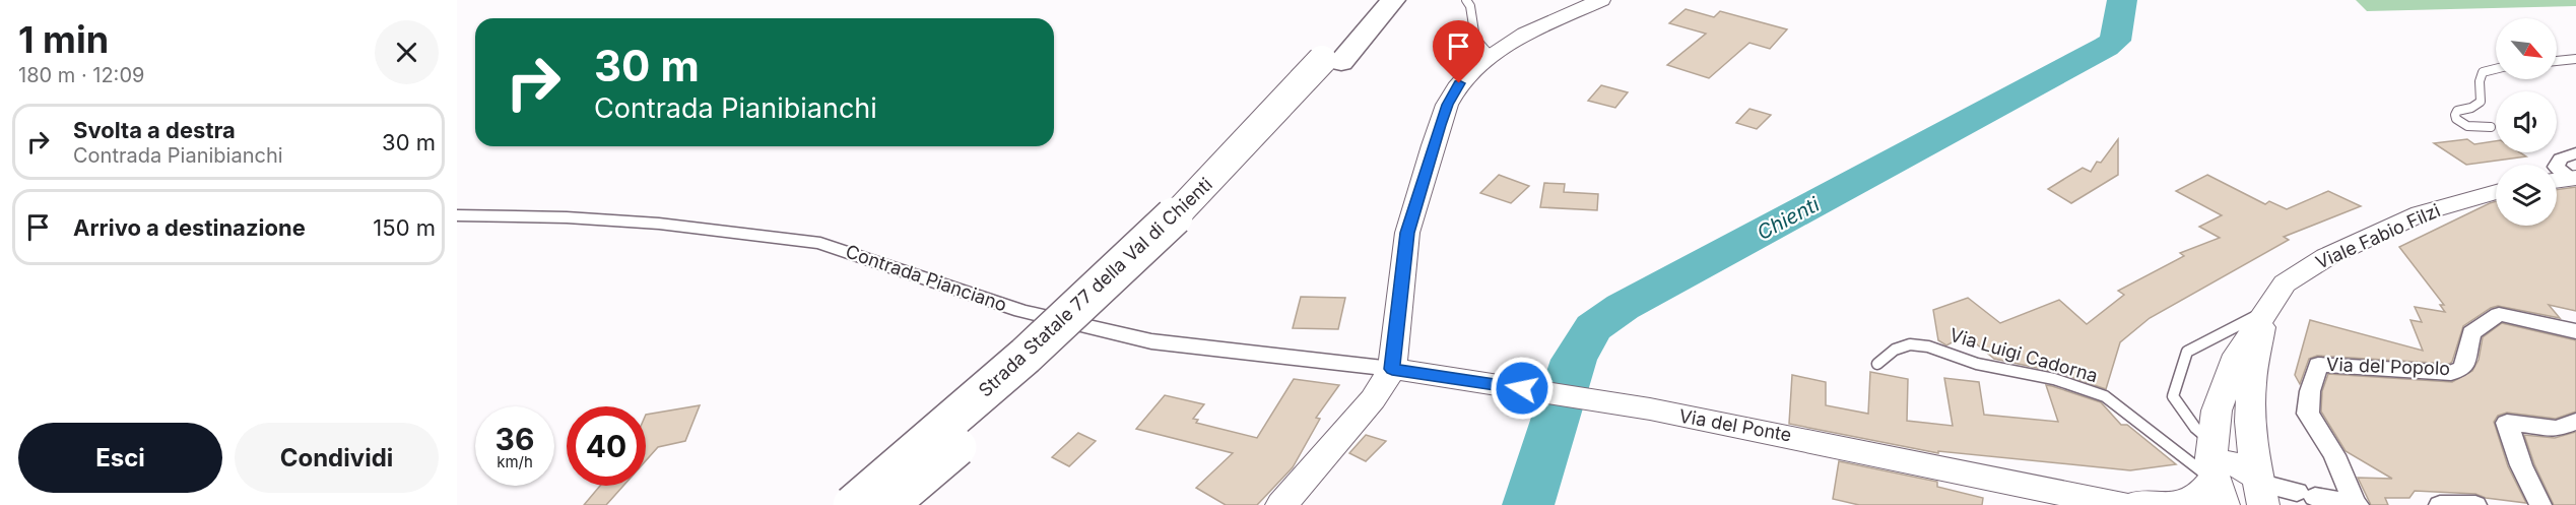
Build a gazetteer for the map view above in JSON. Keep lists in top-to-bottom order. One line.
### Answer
{"streets":{"highway":["Strada Statale 77 della Val di Chienti"],"street":["Viale Fabio Filzi","Contrada Pianciano","Via del Popolo","Via del Ponte"],"lane":["Via Luigi Cadorna"]},"crossings":[["Viale Fabio Filzi","Via Luigi Cadorna"],["Contrada Pianciano","Via del Ponte"]],"water":["Chienti"],"north":"bottom right","page":{"heading":["1 min","180 m · 12:09"],"turn":["30 m","Contrada Pianibianchi"],"list":[{"name":"Svolta a destra","note":"Contrada Pianibianchi","value":"30 m"},{"name":"Arrivo a destinazione","value":"150 m"}],"speed":"36 km/h","limit":"40","buttons":["Esci","Condividi"]}}
